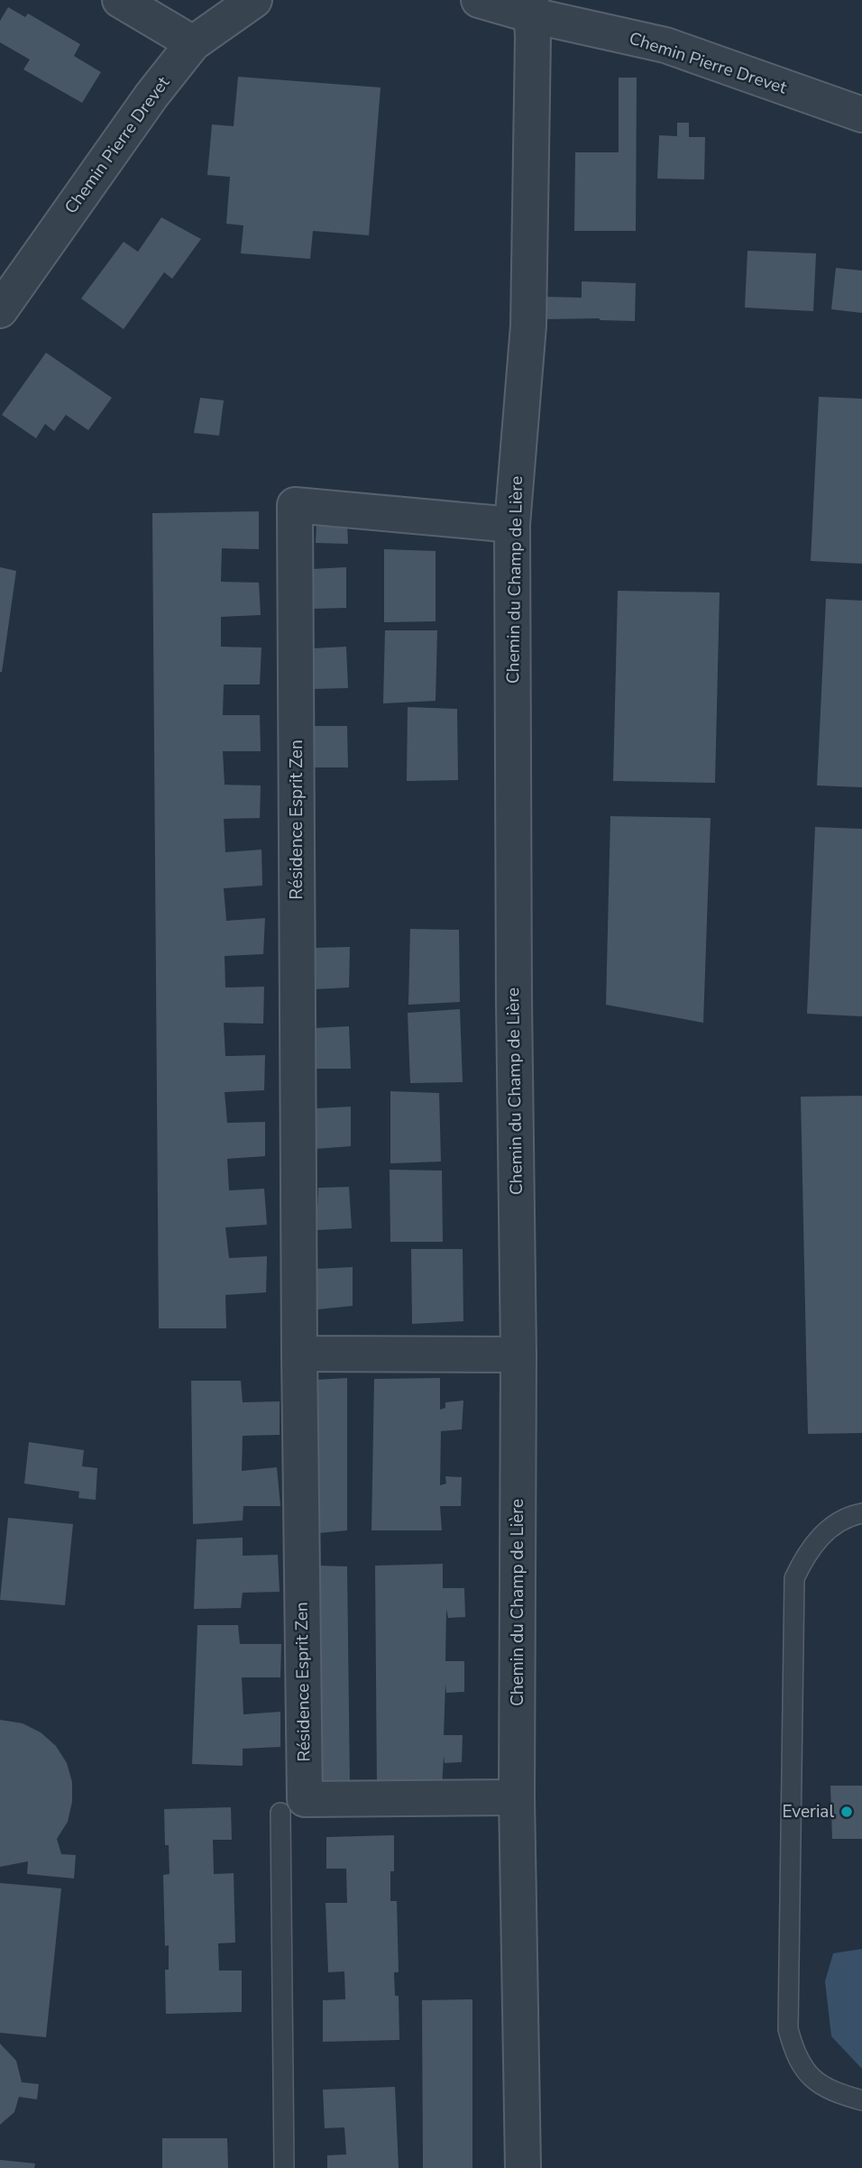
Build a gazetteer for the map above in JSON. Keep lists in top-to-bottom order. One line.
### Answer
{"streets":{"street":["Chemin Pierre Drevet","Chemin du Champ de Lière","Résidence Esprit Zen"]},"crossings":[["Chemin Pierre Drevet","Chemin du Champ de Lière"],["Chemin du Champ de Lière","Résidence Esprit Zen"]],"places":["Everial"]}
